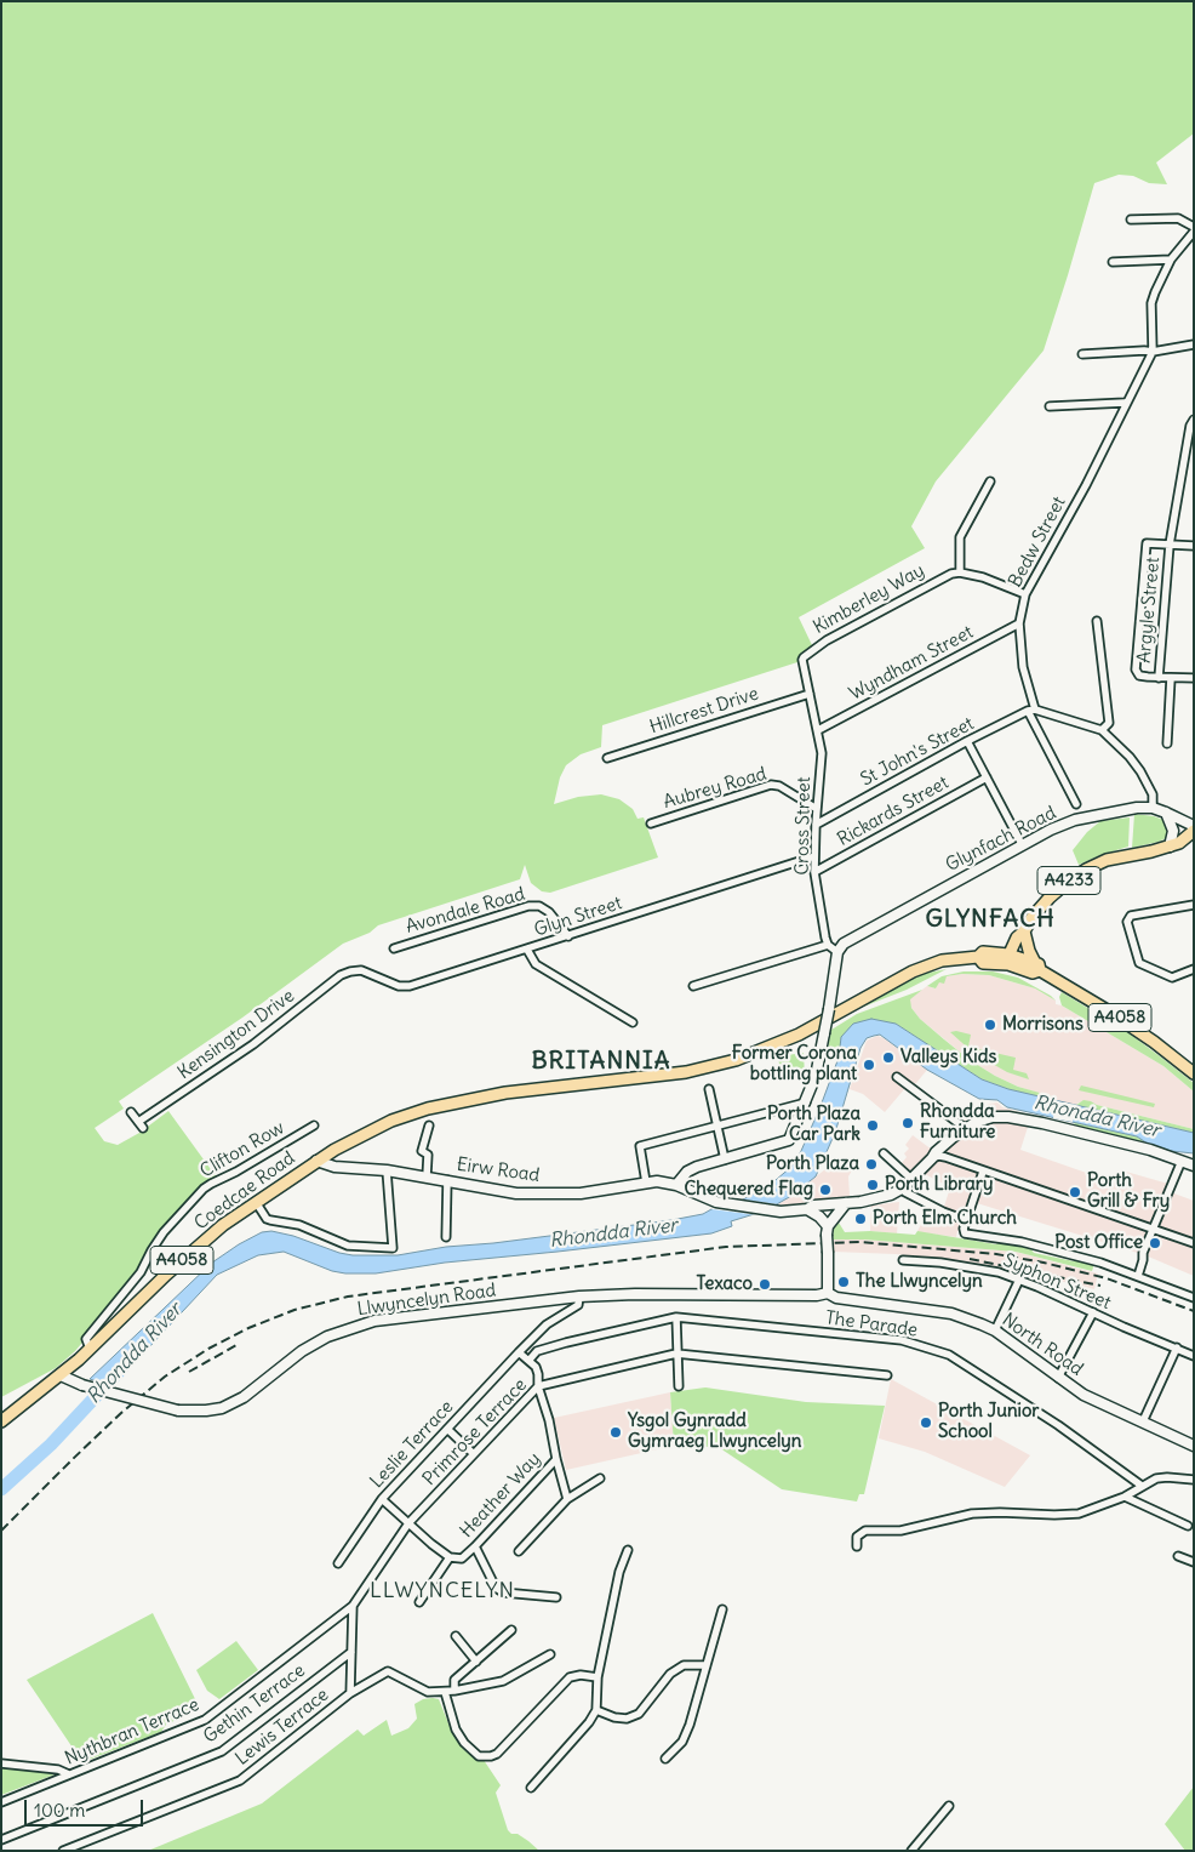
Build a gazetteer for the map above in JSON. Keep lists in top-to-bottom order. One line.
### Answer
{"streets":{"main road":["Glynfach Road","A4233","A4058","Eirw Road","Coedcae Road","Llwyncelyn Road","North Road"],"street":["Bedw Street","Kimberley Way","Argyle Street","Wyndham Street","Hillcrest Drive","St John's Street","Aubrey Road","Rickards Street","Cross Street","Avondale Road","Glyn Street","Kensington Drive","Clifton Row","Syphon Street","The Parade","Primrose Terrace","Leslie Terrace","Heather Way","Gethin Terrace","Lewis Terrace","Nythbran Terrace"]},"crossings":[["Bedw Street","Wyndham Street"],["Bedw Street","St John's Street"],["Kimberley Way","Wyndham Street"],["Kimberley Way","Hillcrest Drive"],["Kimberley Way","Cross Street"],["Wyndham Street","Cross Street"],["St John's Street","Cross Street"],["Aubrey Road","Cross Street"],["Rickards Street","Cross Street"],["Cross Street","Glyn Street"],["Glynfach Road","A4233"],["A4233","A4058"],["Avondale Road","Glyn Street"],["Glyn Street","Kensington Drive"],["A4058","Eirw Road"],["A4058","Coedcae Road"],["A4058","Llwyncelyn Road"],["Clifton Row","Coedcae Road"],["Eirw Road","Coedcae Road"],["Coedcae Road","Llwyncelyn Road"],["Llwyncelyn Road","North Road"],["Llwyncelyn Road","Leslie Terrace"],["Primrose Terrace","Heather Way"],["Primrose Terrace","Nythbran Terrace"],["Leslie Terrace","Heather Way"]],"districts":["GLYNFACH","BRITANNIA","LLWYNCELYN"],"water":["Rhondda River"],"places":["Morrisons","Valleys Kids","Former Corona bottling plant","Rhondda Furniture","Porth Plaza Car Park","Porth Plaza","Porth Library","Chequered Flag","Porth Grill & Fry","Porth Elm Church","Post Office","The Llwyncelyn","Texaco","Porth Junior School","Ysgol Gynradd Gymraeg Llwyncelyn"],"scale_bar":"100 m"}
